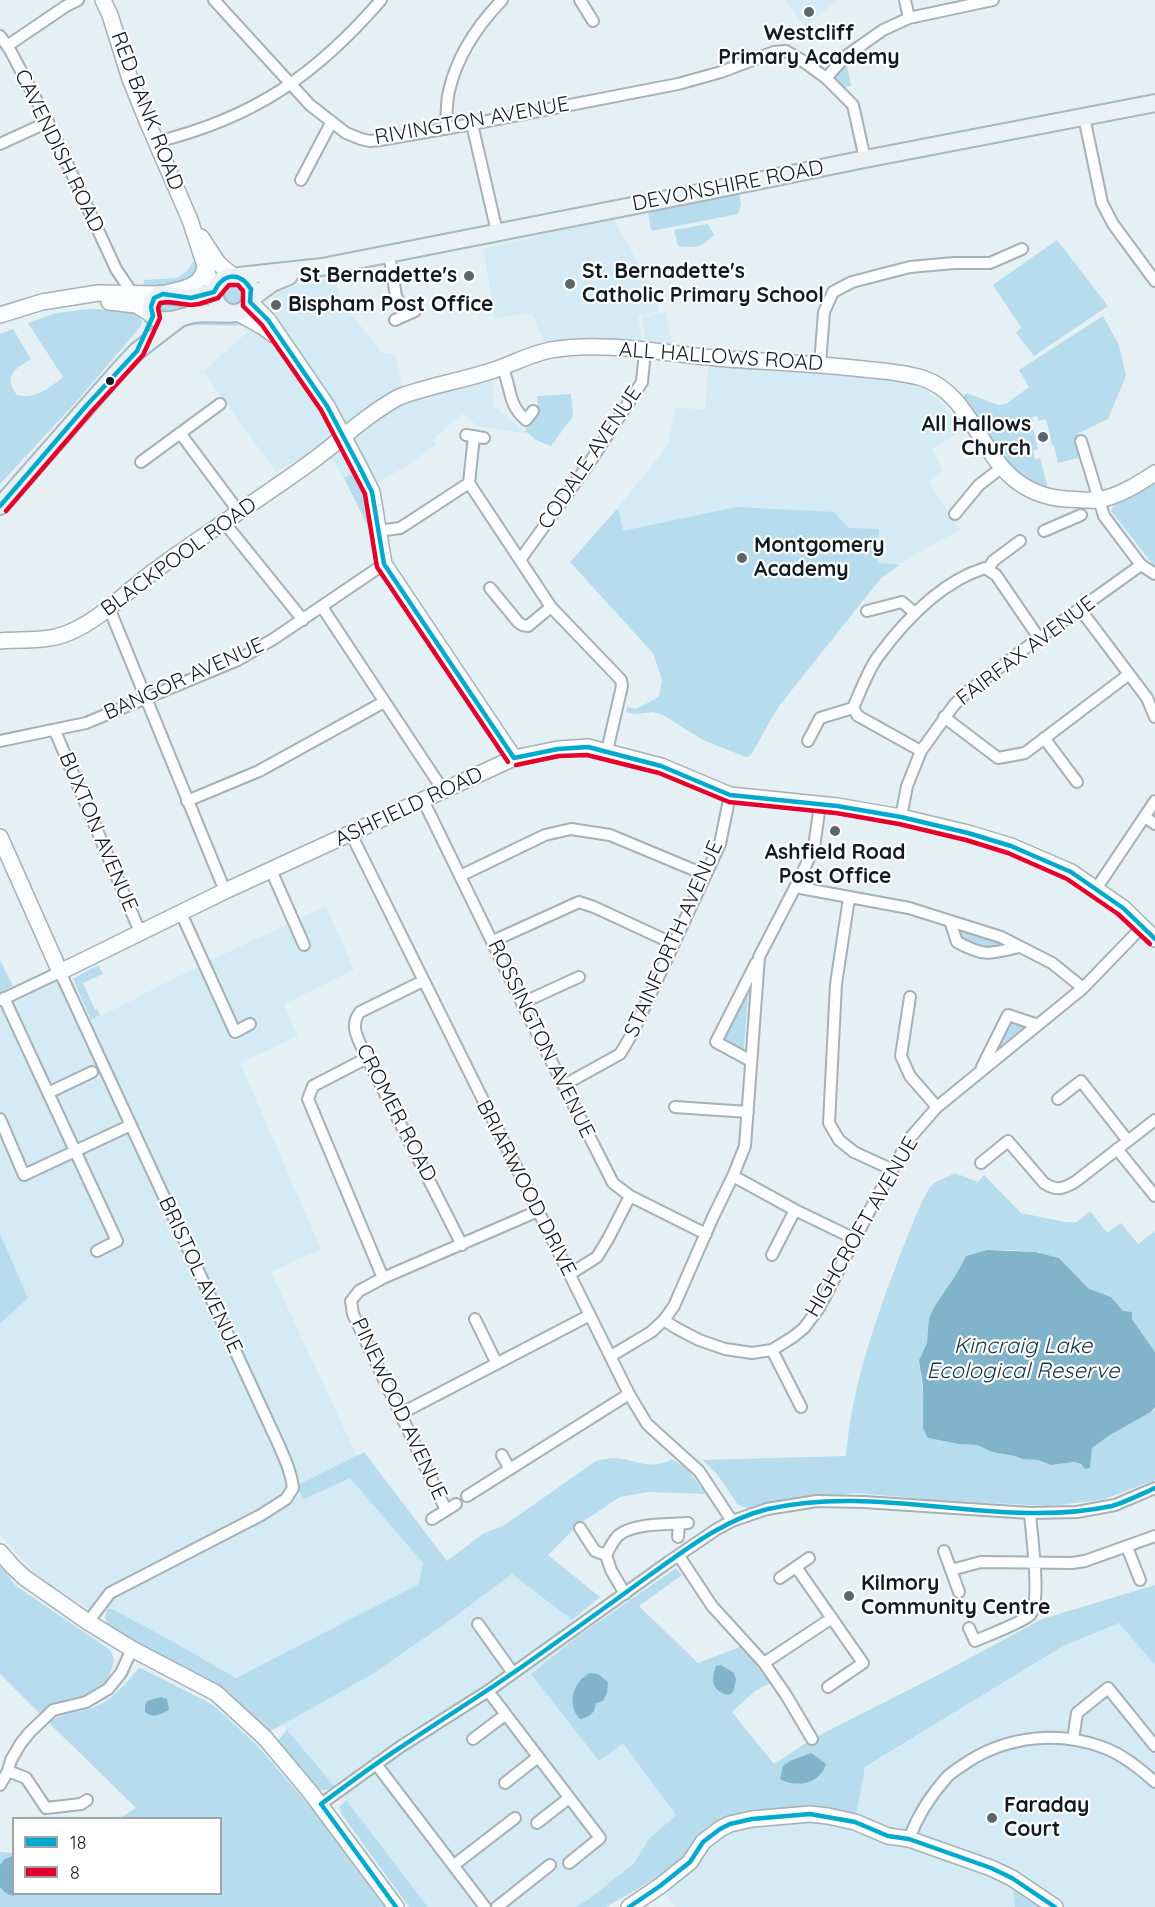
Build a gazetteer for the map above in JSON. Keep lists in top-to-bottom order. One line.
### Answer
{"streets":{"main road":["DEVONSHIRE ROAD"],"street":["RED BANK ROAD","RIVINGTON AVENUE","CAVENDISH ROAD","ALL HALLOWS ROAD","CODALE AVENUE","BLACKPOOL ROAD","FAIRFAX AVENUE","BANGOR AVENUE","ASHFIELD ROAD","BUXTON AVENUE","STAINFORTH AVENUE","ROSSINGTON AVENUE","CROMER ROAD","BRIARWOOD DRIVE","HIGHCROFT AVENUE","BRISTOL AVENUE","PINEWOOD AVENUE"]},"crossings":[["RED BANK ROAD","DEVONSHIRE ROAD"],["ALL HALLOWS ROAD","CODALE AVENUE"],["ALL HALLOWS ROAD","BLACKPOOL ROAD"],["FAIRFAX AVENUE","ASHFIELD ROAD"],["BANGOR AVENUE","BUXTON AVENUE"],["ASHFIELD ROAD","BUXTON AVENUE"],["ASHFIELD ROAD","STAINFORTH AVENUE"],["ASHFIELD ROAD","ROSSINGTON AVENUE"],["ASHFIELD ROAD","BRIARWOOD DRIVE"],["ASHFIELD ROAD","HIGHCROFT AVENUE"],["ASHFIELD ROAD","BRISTOL AVENUE"],["STAINFORTH AVENUE","ROSSINGTON AVENUE"],["CROMER ROAD","BRIARWOOD DRIVE"],["CROMER ROAD","PINEWOOD AVENUE"],["BRIARWOOD DRIVE","PINEWOOD AVENUE"]],"water":["Kincraig Lake Ecological Reserve"],"places":["Westcliff Primary Academy","St Bernadette's","St. Bernadette's Catholic Primary School","Bispham Post Office","All Hallows Church","Montgomery Academy","Ashfield Road Post Office","Kilmory Community Centre","Faraday Court"],"lines":["transit line 18","transit line 8"],"legend":["18","8"]}
